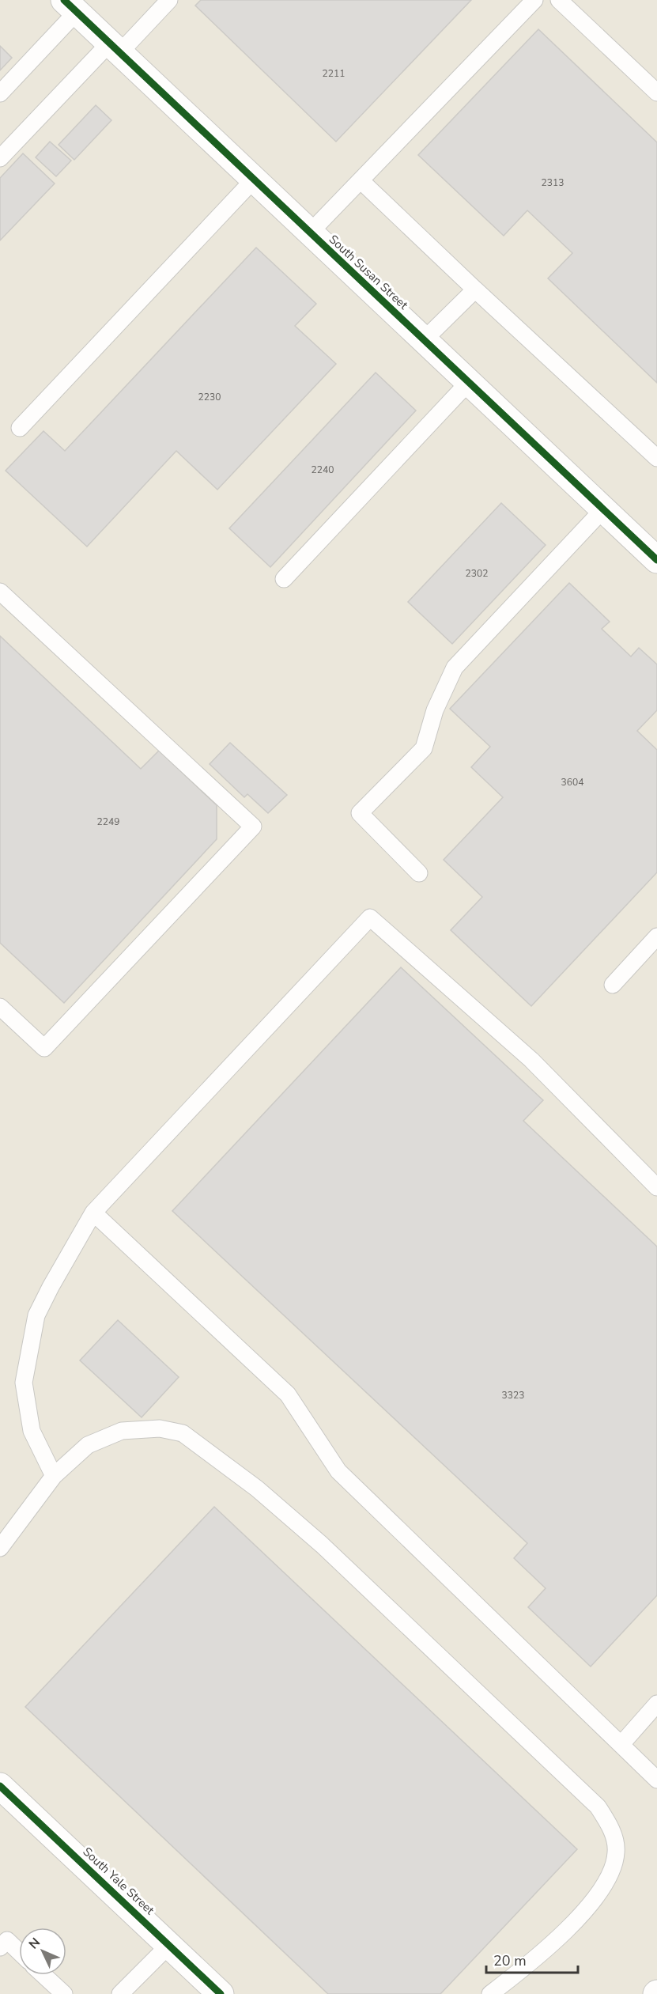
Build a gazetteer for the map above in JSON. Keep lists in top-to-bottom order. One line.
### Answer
{"streets":{"street":["South Susan Street","South Yale Street"]},"house_numbers":["2211","2313","2230","2240","2302","3604","2249","3323"],"scale_bar":"20 m","north":"top left"}
